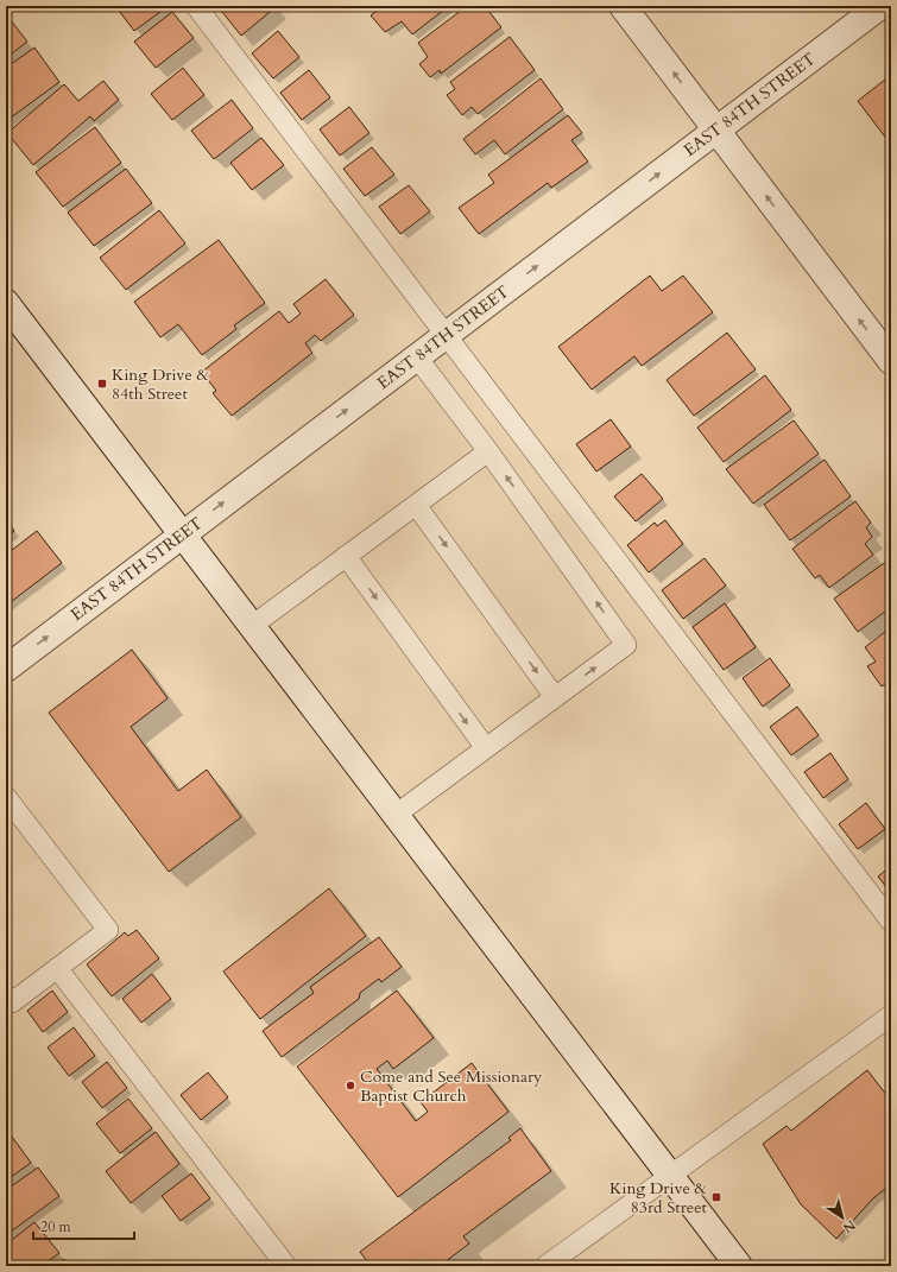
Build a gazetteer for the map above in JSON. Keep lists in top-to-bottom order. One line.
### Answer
{"streets":{"street":["EAST 84TH STREET"]},"one_way":["EAST 84TH STREET"],"places":{"transit":["King Drive & 84th Street","King Drive & 83rd Street"],"other":["Come and See Missionary Baptist Church"]},"scale_bar":"20 m","north":"bottom right"}
